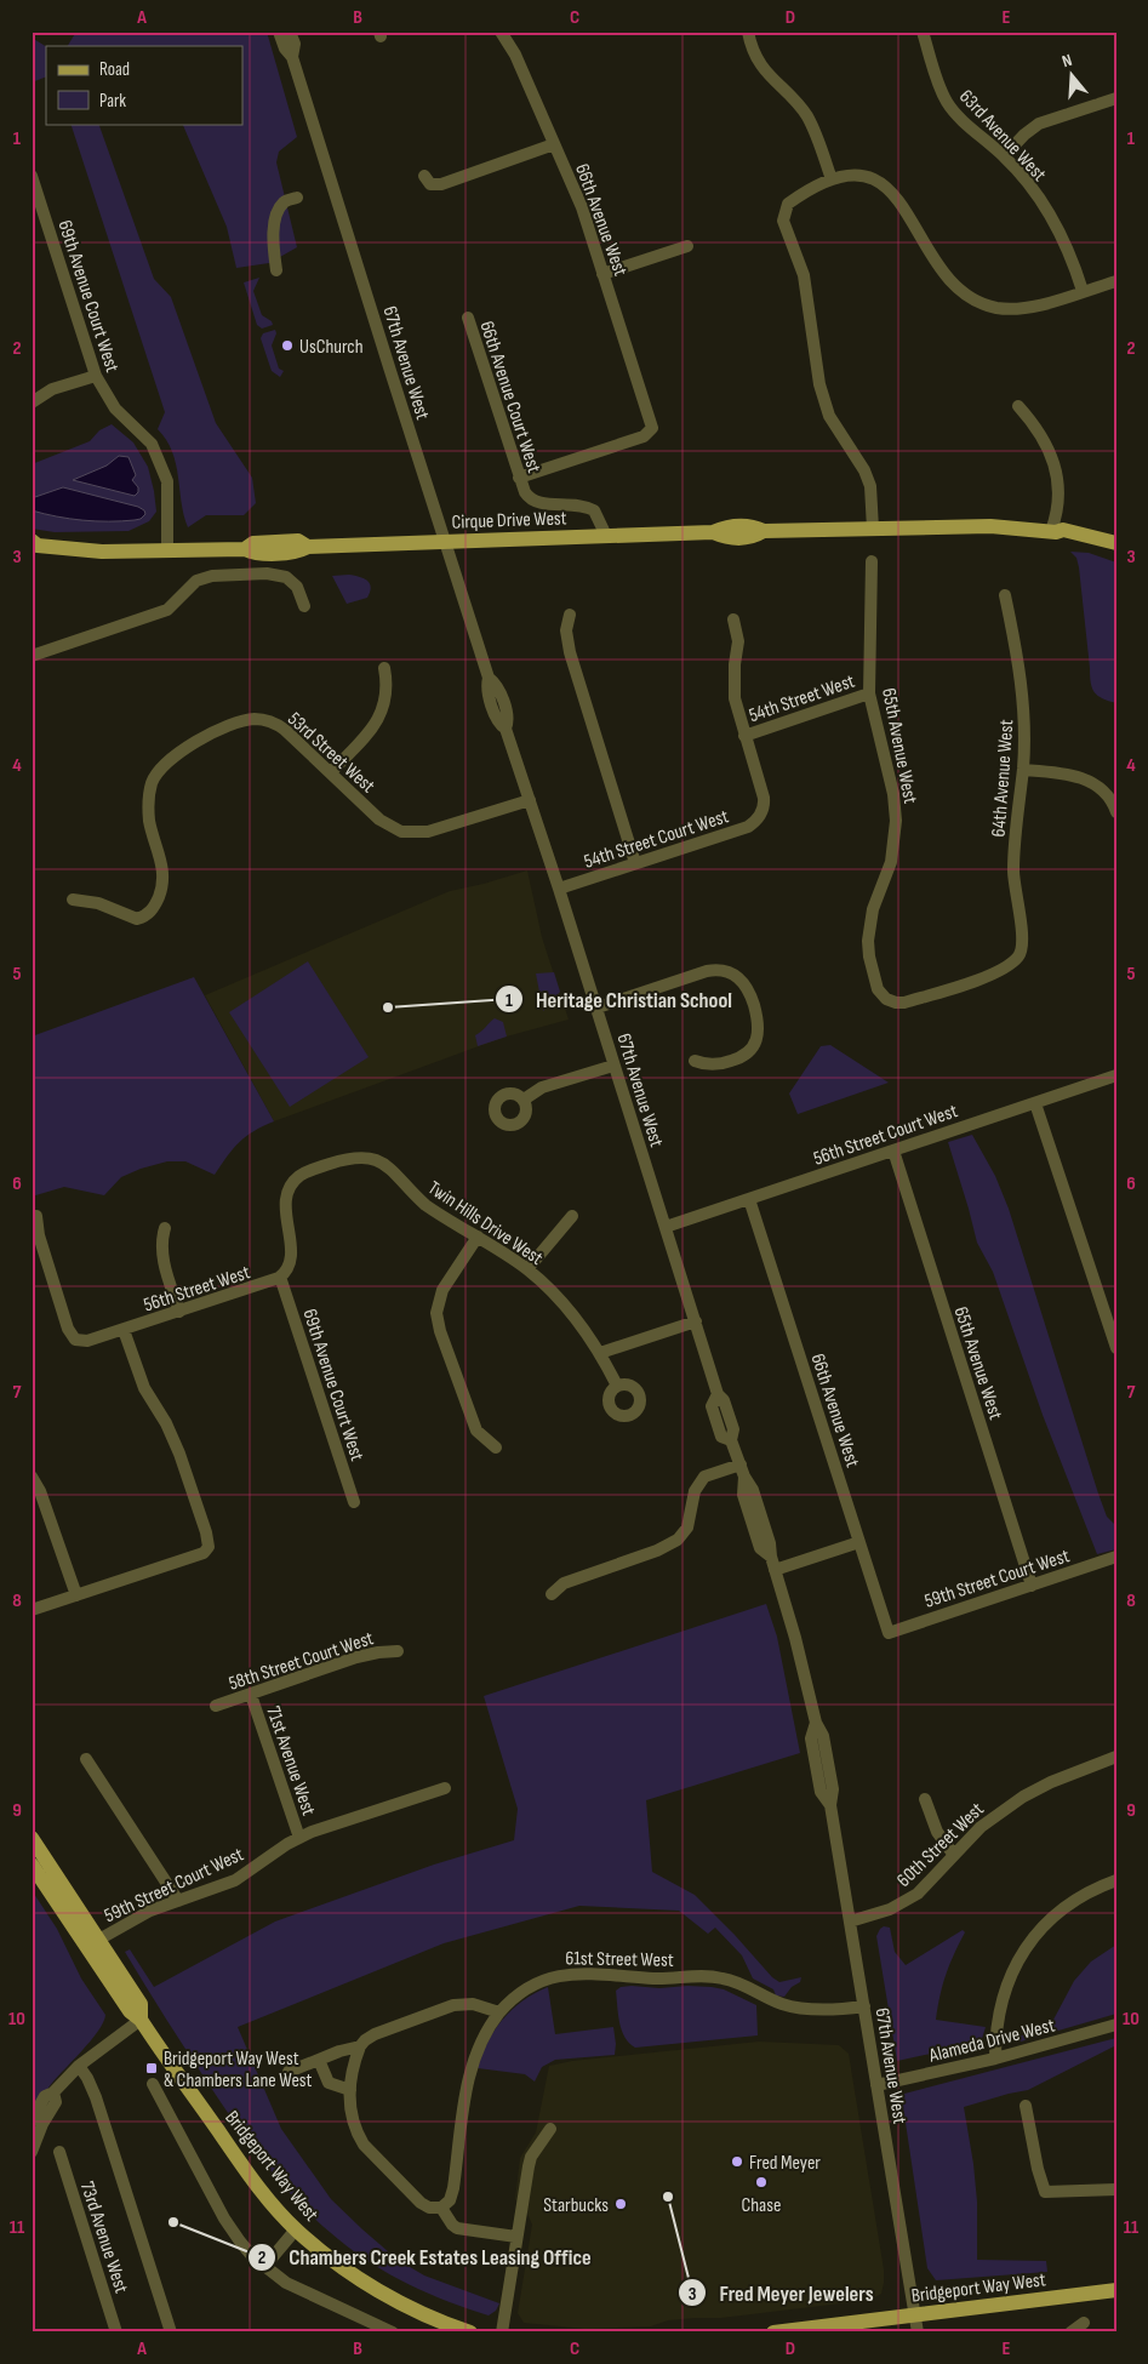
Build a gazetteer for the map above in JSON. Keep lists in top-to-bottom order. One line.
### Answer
{"streets":{"main road":["Cirque Drive West","Bridgeport Way West"],"street":["63rd Avenue West","66th Avenue West","69th Avenue Court West","67th Avenue West","66th Avenue Court West","54th Street West","65th Avenue West","53rd Street West","64th Avenue West","54th Street Court West","56th Street Court West","Twin Hills Drive West","56th Street West","59th Street Court West","58th Street Court West","71st Avenue West","60th Street West","61st Street West","Alameda Drive West","73rd Avenue West"]},"crossings":[["66th Avenue West","66th Avenue Court West"],["66th Avenue West","56th Street Court West"],["66th Avenue West","59th Street Court West"],["69th Avenue Court West","Cirque Drive West"],["69th Avenue Court West","Twin Hills Drive West"],["69th Avenue Court West","56th Street West"],["67th Avenue West","Cirque Drive West"],["67th Avenue West","53rd Street West"],["67th Avenue West","54th Street Court West"],["67th Avenue West","56th Street Court West"],["67th Avenue West","60th Street West"],["67th Avenue West","61st Street West"],["67th Avenue West","Alameda Drive West"],["67th Avenue West","Bridgeport Way West"],["66th Avenue Court West","Cirque Drive West"],["54th Street West","65th Avenue West"],["54th Street West","54th Street Court West"],["65th Avenue West","64th Avenue West"],["65th Avenue West","56th Street Court West"],["65th Avenue West","59th Street Court West"],["Twin Hills Drive West","56th Street West"],["59th Street Court West","71st Avenue West"],["59th Street Court West","Bridgeport Way West"],["58th Street Court West","71st Avenue West"]],"places":{"other":["UsChurch","Heritage Christian School","Fred Meyer","Chase","Fred Meyer Jewelers","Starbucks","Chambers Creek Estates Leasing Office"],"transit":["Bridgeport Way West & Chambers Lane West"]},"legend":["Road","Park"],"north":"top","grid":{"columns":["A","B","C","D","E"],"rows":["1","2","3","4","5","6","7","8","9","10","11"]}}
